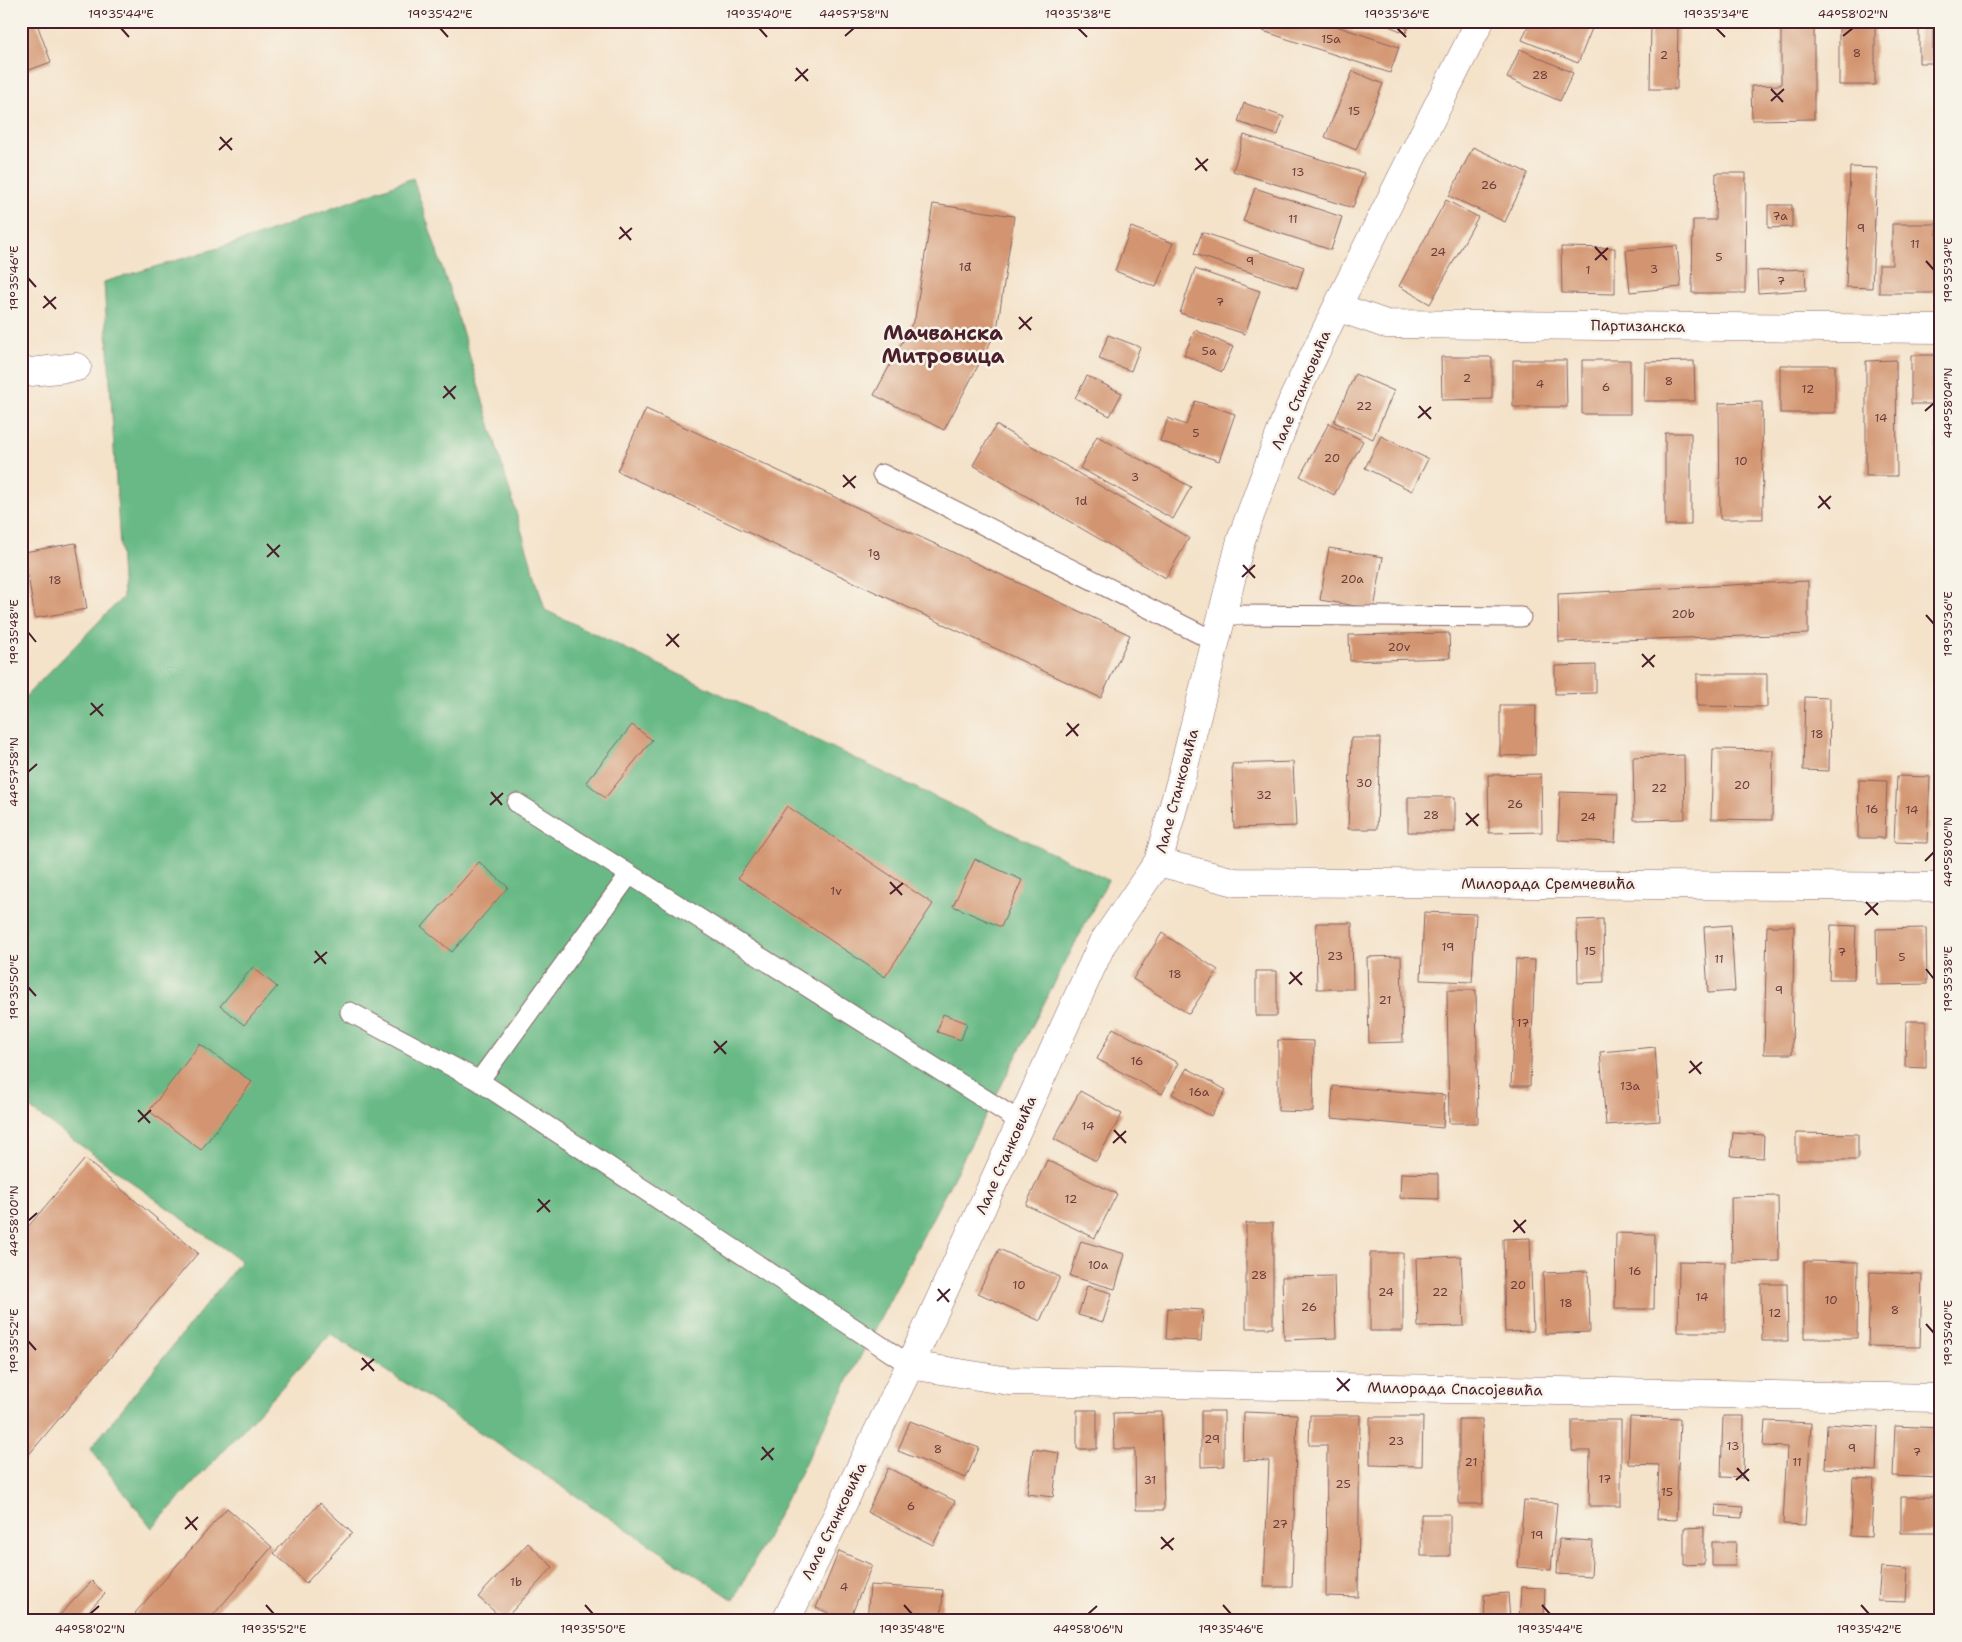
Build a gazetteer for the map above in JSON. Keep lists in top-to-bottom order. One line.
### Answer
{"streets":{"street":["Партизанска","Лале Станковића","Милорада Сремчевића","Милорада Спасојевића"]},"crossings":[["Партизанска","Лале Станковића"],["Лале Станковића","Милорада Сремчевића"],["Лале Станковића","Милорада Спасојевића"]],"districts":["Мачванска Митровица"],"house_numbers":["15a","8","2","28","15","13","26","7a","11","9","11","24","5","9","1đ","3","1","7","7","5a","2","8","4","6","12","22","14","5","20","10","3","1d","1g","20a","18","20b","20v","18","30","20","22","32","26","16","14","28","24","1v","19","15","7","23","5","11","18","9","21","17","16","13a","16a","14","12","10a","16","28","10","20","24","22","14","10","18","26","8","12","29","23","13","9","8","7","21","11","17","31","25","15","6","27","19","1b","4"],"coordinates":["19°35'44\"E","19°35'42\"E","19°35'40\"E","44°57'58\"N","19°35'38\"E","19°35'36\"E","19°35'34\"E","44°58'02\"N","19°35'46\"E","44°58'04\"N","19°35'48\"E","44°58'06\"N","19°35'50\"E","44°58'00\"N","19°35'52\"E"]}
